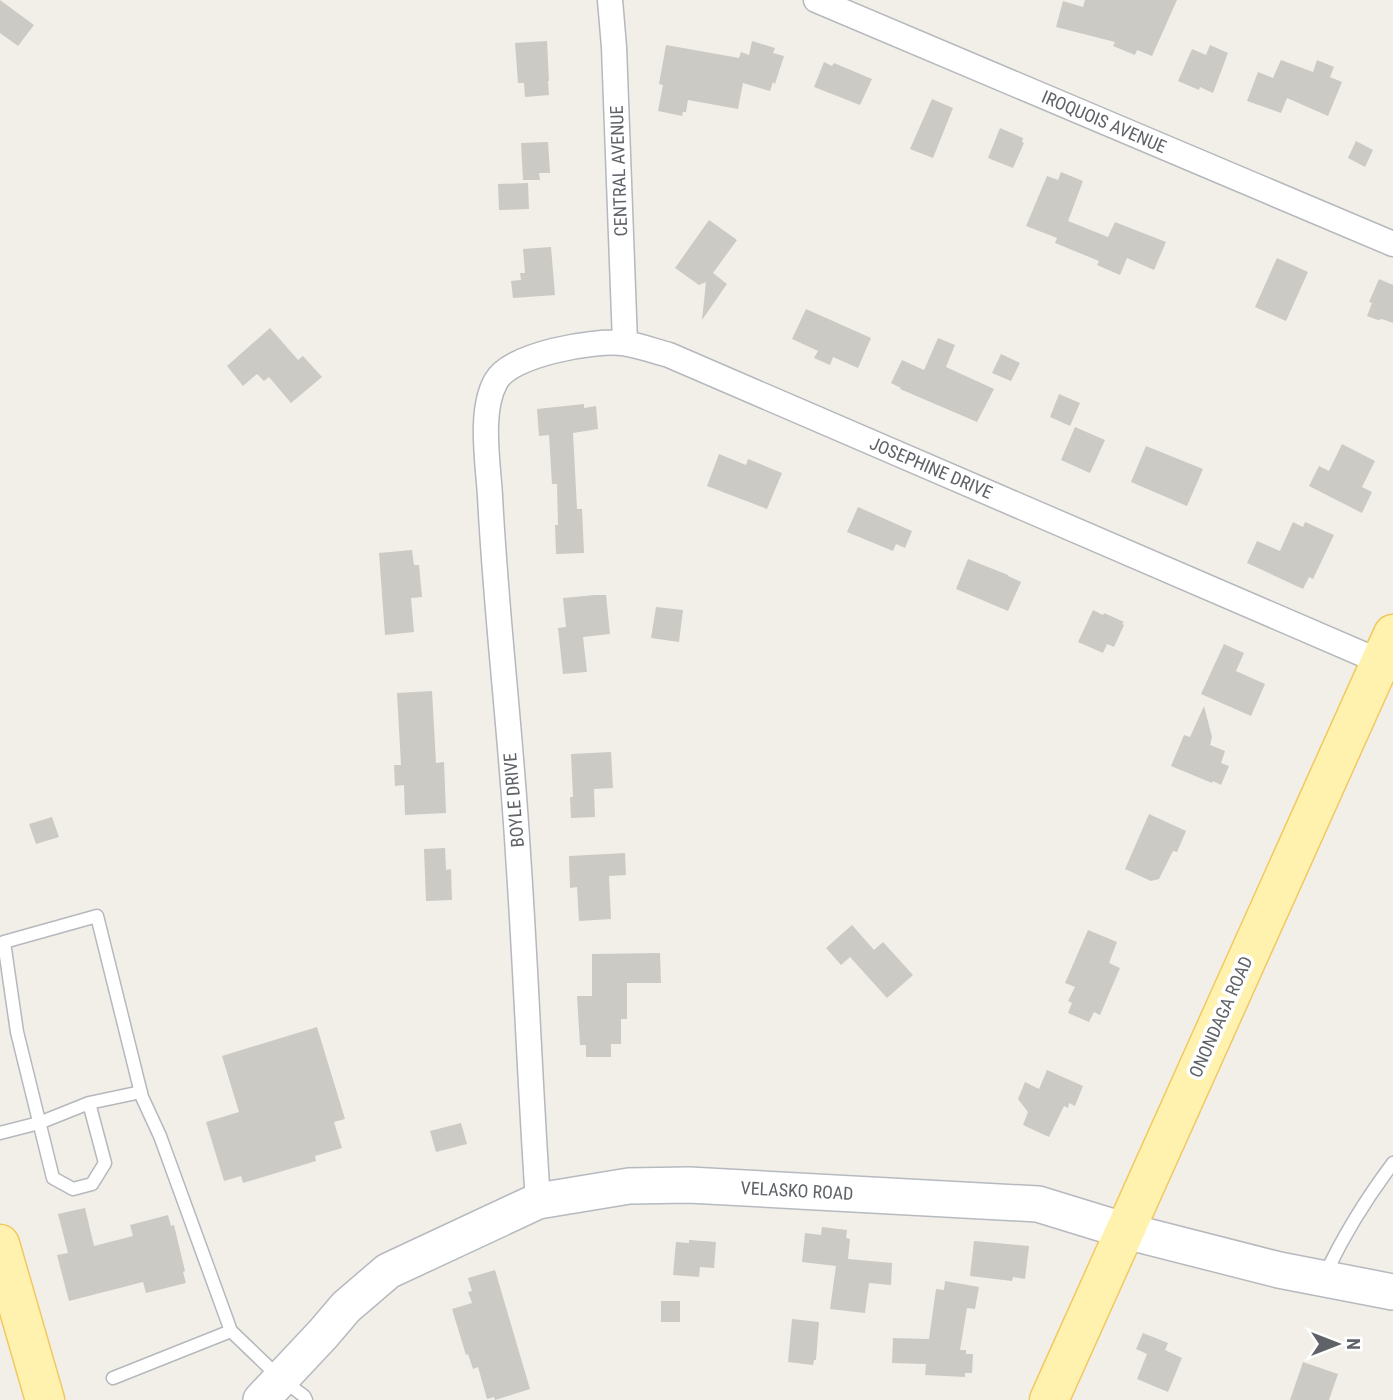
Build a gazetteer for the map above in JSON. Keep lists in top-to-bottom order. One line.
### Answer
{"streets":{"main road":["ONONDAGA ROAD"],"street":["IROQUOIS AVENUE","CENTRAL AVENUE","JOSEPHINE DRIVE","BOYLE DRIVE","VELASKO ROAD"]},"crossings":[["CENTRAL AVENUE","JOSEPHINE DRIVE"],["JOSEPHINE DRIVE","BOYLE DRIVE"],["JOSEPHINE DRIVE","ONONDAGA ROAD"],["BOYLE DRIVE","VELASKO ROAD"],["ONONDAGA ROAD","VELASKO ROAD"]],"north":"right"}
